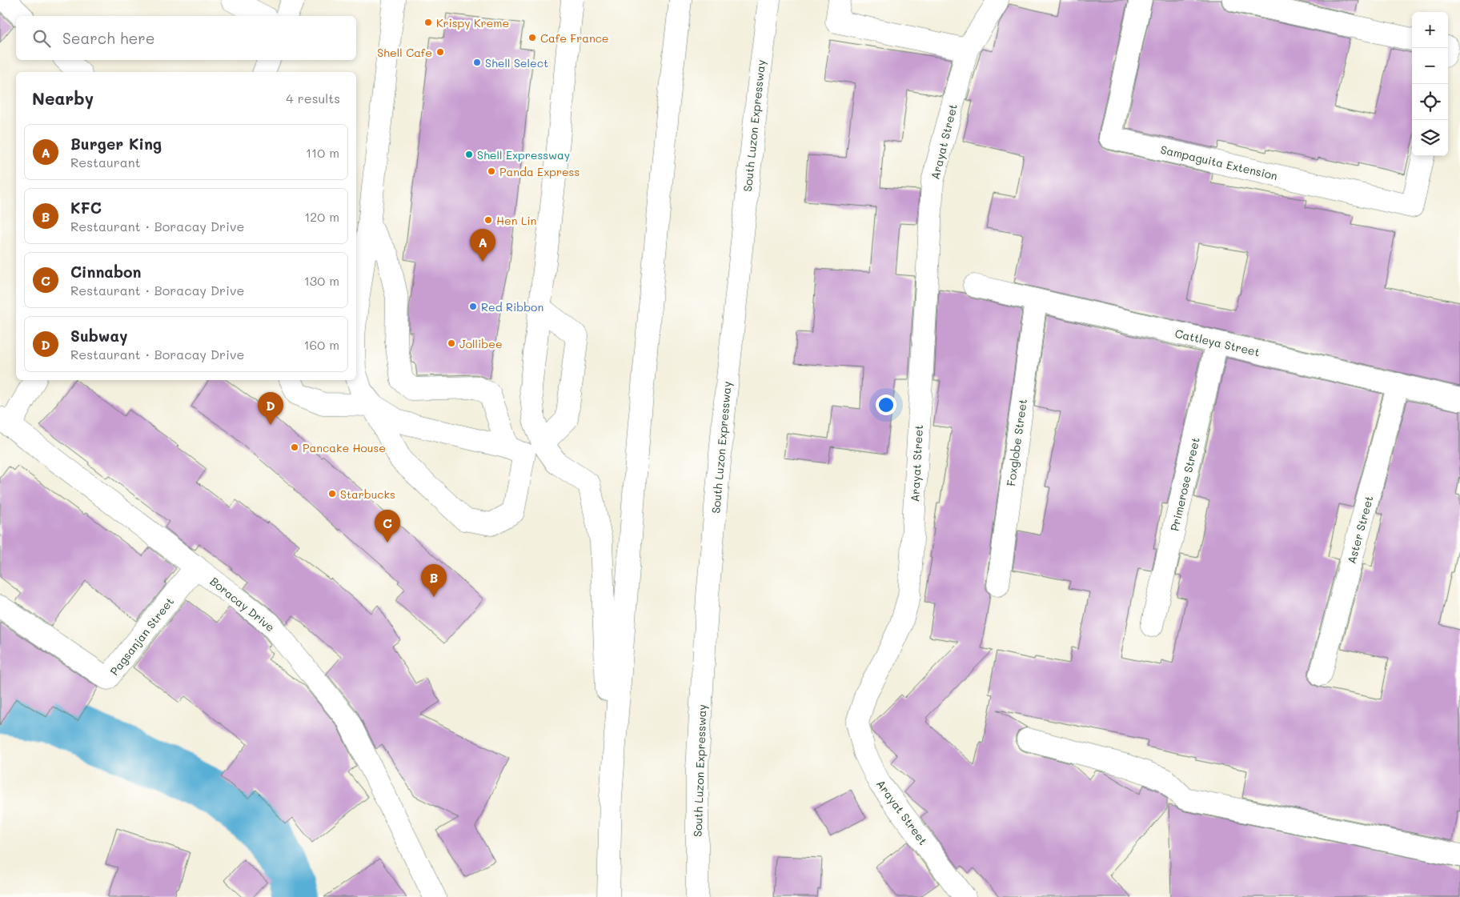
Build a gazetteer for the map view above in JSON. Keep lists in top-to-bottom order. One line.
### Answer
{"streets":{"main road":["South Luzon Expressway","Arayat Street","Sampaguita Extension","Cattleya Street","Foxglobe Street","Primerose Street","Aster Street","Boracay Drive","Pagsanjan Street"]},"crossings":[["Cattleya Street","Foxglobe Street"],["Cattleya Street","Primerose Street"],["Cattleya Street","Aster Street"],["Boracay Drive","Pagsanjan Street"]],"places":["Krispy Kreme","Cafe France","Shell Cafe","Shell Select","Shell Expressway","Panda Express","Hen Lin","Red Ribbon","Jollibee","Pancake House","Starbucks"],"page":{"map_buttons":["+","−"],"search":"Search here","heading":["Nearby","4 results"],"list":[{"mark":"A","name":"Burger King","note":"Restaurant","value":"110 m"},{"mark":"B","name":"KFC","note":"Restaurant · Boracay Drive","value":"120 m"},{"mark":"C","name":"Cinnabon","note":"Restaurant · Boracay Drive","value":"130 m"},{"mark":"D","name":"Subway","note":"Restaurant · Boracay Drive","value":"160 m"}],"pins":["A","D","C","B"]}}
